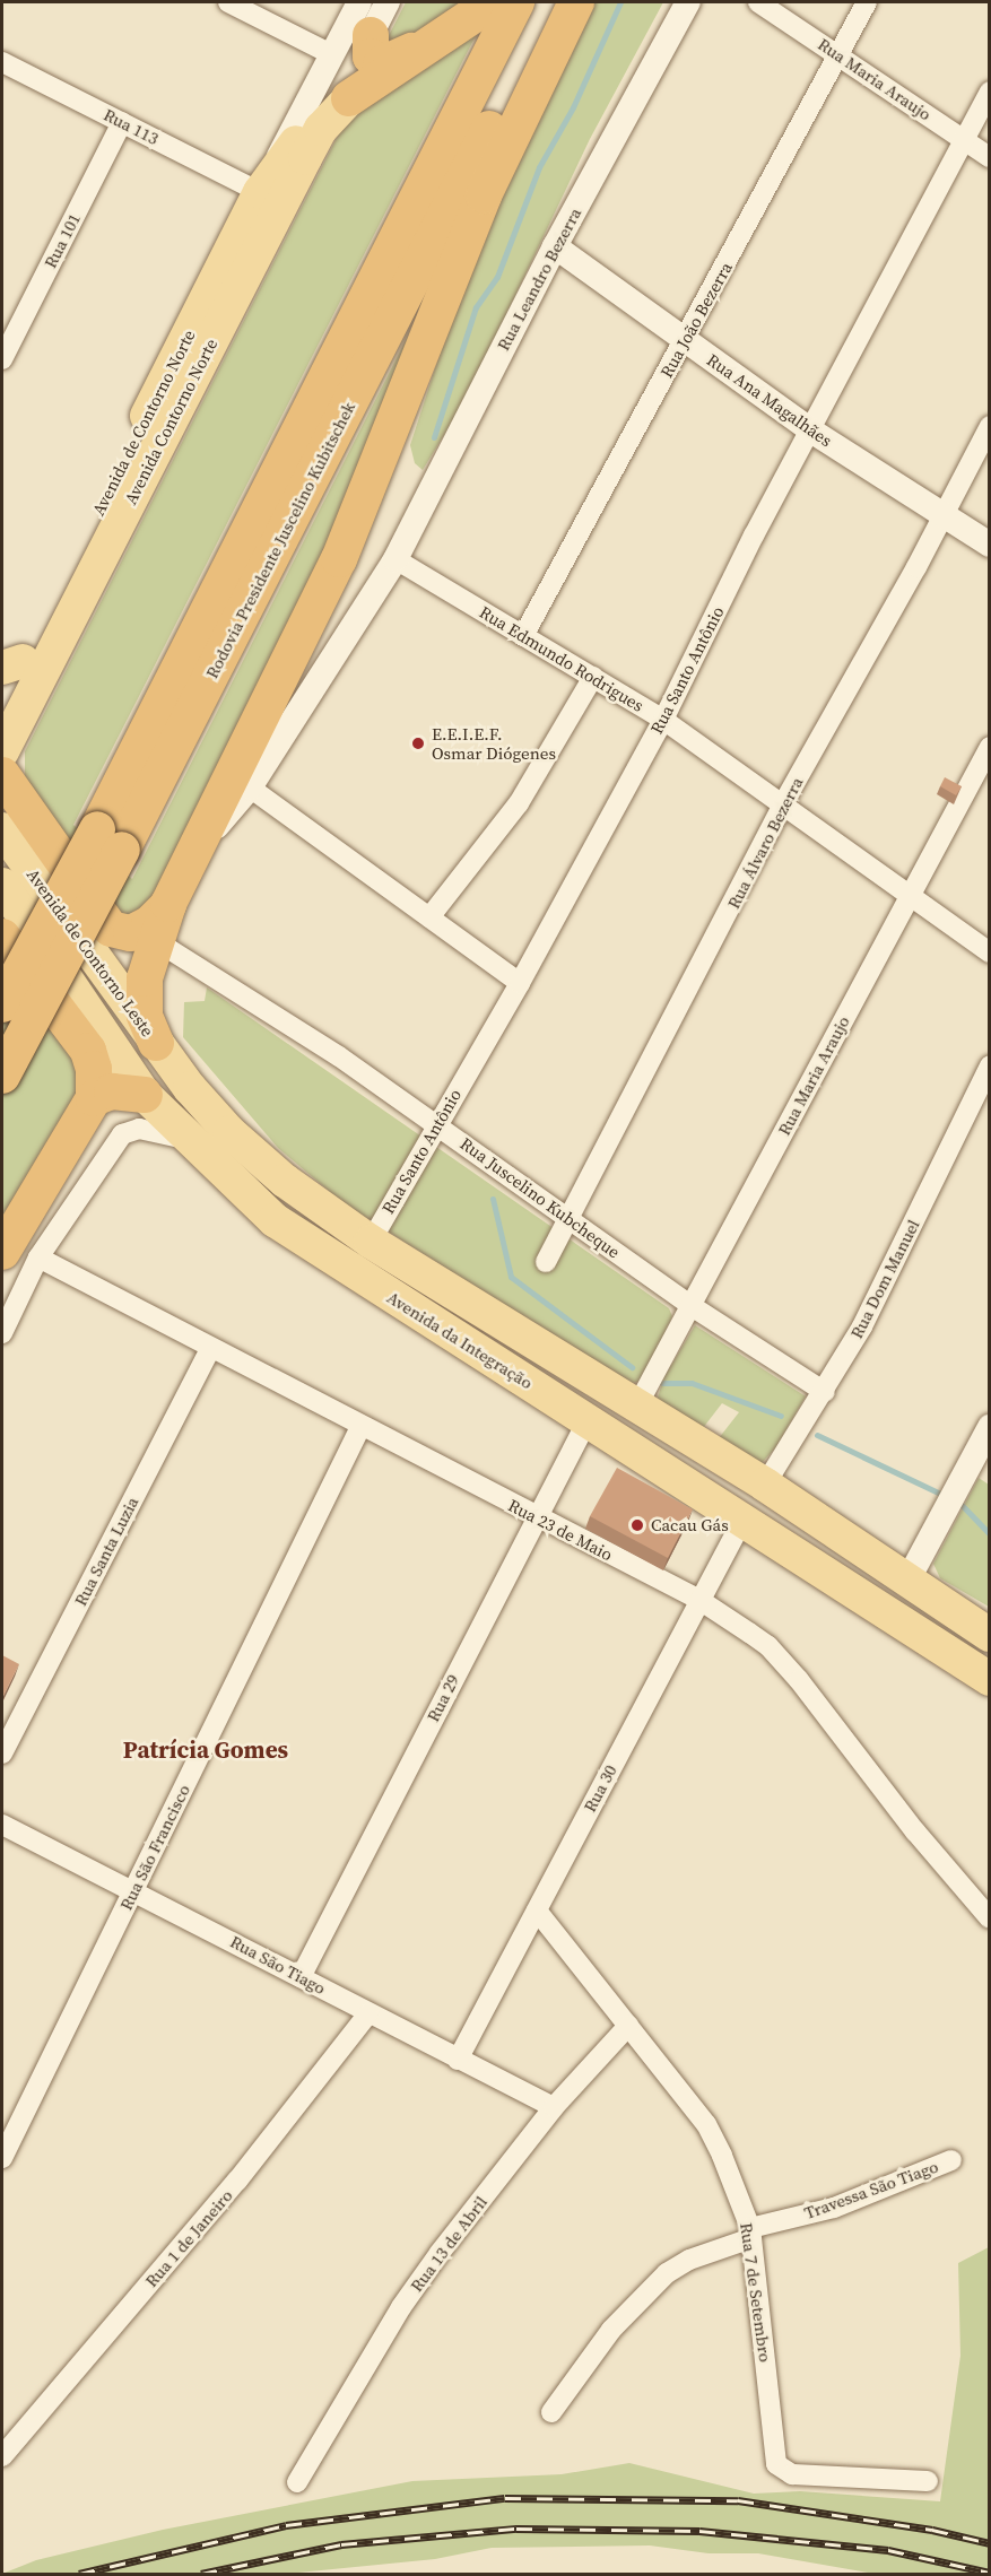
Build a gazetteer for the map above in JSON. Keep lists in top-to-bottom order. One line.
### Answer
{"streets":{"highway":["Rodovia Presidente Juscelino Kubitschek"],"main road":["Avenida Contorno Norte","Avenida de Contorno Norte","Avenida de Contorno Leste","Avenida da Integração"],"street":["Rua Maria Araujo","Rua 113","Rua 101","Rua Leandro Bezerra","Rua João Bezerra","Rua Ana Magalhães","Rua Edmundo Rodrigues","Rua Santo Antônio","Rua Álvaro Bezerra","Rua Juscelino Kubcheque","Rua Dom Manuel","Rua 23 de Maio","Rua Santa Luzia","Rua 29","Rua 30","Rua São Francisco","Rua São Tiago","Travessa São Tiago","Rua 1 de Janeiro","Rua 13 de Abril","Rua 7 de Setembro"]},"crossings":[["Rua Maria Araujo","Rua João Bezerra"],["Rua Maria Araujo","Rua Edmundo Rodrigues"],["Rua Maria Araujo","Rua Santo Antônio"],["Rua Maria Araujo","Rua Juscelino Kubcheque"],["Rua 113","Rua 101"],["Rua 113","Avenida de Contorno Norte"],["Rua Leandro Bezerra","Rua Ana Magalhães"],["Rua Leandro Bezerra","Rua Edmundo Rodrigues"],["Rua João Bezerra","Rua Ana Magalhães"],["Rua João Bezerra","Rua Edmundo Rodrigues"],["Rua Ana Magalhães","Rua Santo Antônio"],["Rua Ana Magalhães","Rua Álvaro Bezerra"],["Avenida Contorno Norte","Avenida de Contorno Norte"],["Rua Edmundo Rodrigues","Rua Santo Antônio"],["Rua Edmundo Rodrigues","Rua Álvaro Bezerra"],["Rua Santo Antônio","Rua Juscelino Kubcheque"],["Rua Álvaro Bezerra","Rua Juscelino Kubcheque"],["Rua Juscelino Kubcheque","Rua Dom Manuel"],["Avenida da Integração","Rua 29"],["Avenida da Integração","Rua 30"],["Rua 23 de Maio","Rua Santa Luzia"],["Rua 23 de Maio","Rua 29"],["Rua 23 de Maio","Rua 30"],["Rua 23 de Maio","Rua São Francisco"],["Rua 29","Rua São Tiago"],["Rua 30","Rua São Tiago"],["Rua 30","Rua 7 de Setembro"],["Rua São Francisco","Rua São Tiago"],["Rua São Tiago","Rua 1 de Janeiro"],["Rua São Tiago","Rua 13 de Abril"],["Travessa São Tiago","Rua 7 de Setembro"],["Rua 13 de Abril","Rua 7 de Setembro"]],"districts":["Patrícia Gomes"],"places":["E.E.I.E.F. Osmar Diógenes","Cacau Gás"]}
